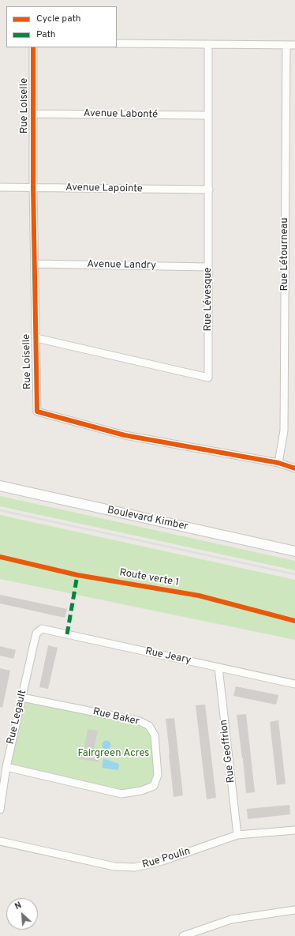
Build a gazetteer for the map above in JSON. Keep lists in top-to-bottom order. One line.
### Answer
{"streets":{"street":["Rue Loiselle","Avenue Labonté","Avenue Lapointe","Rue Létourneau","Avenue Landry","Rue Lévesque","Boulevard Kimber","Rue Jeary","Rue Legault","Rue Baker","Rue Geoffrion","Rue Poulin"],"cycle path":["Route verte 1"]},"crossings":[["Rue Loiselle","Avenue Labonté"],["Rue Loiselle","Avenue Lapointe"],["Rue Loiselle","Rue Létourneau"],["Rue Loiselle","Avenue Landry"],["Rue Loiselle","Rue Lévesque"],["Avenue Labonté","Rue Lévesque"],["Avenue Lapointe","Rue Lévesque"],["Avenue Landry","Rue Lévesque"],["Rue Jeary","Rue Legault"],["Rue Jeary","Rue Geoffrion"],["Rue Legault","Rue Baker"],["Rue Geoffrion","Rue Poulin"]],"parks":["Fairgreen Acres"],"legend":["Cycle path","Path"],"north":"top left"}
